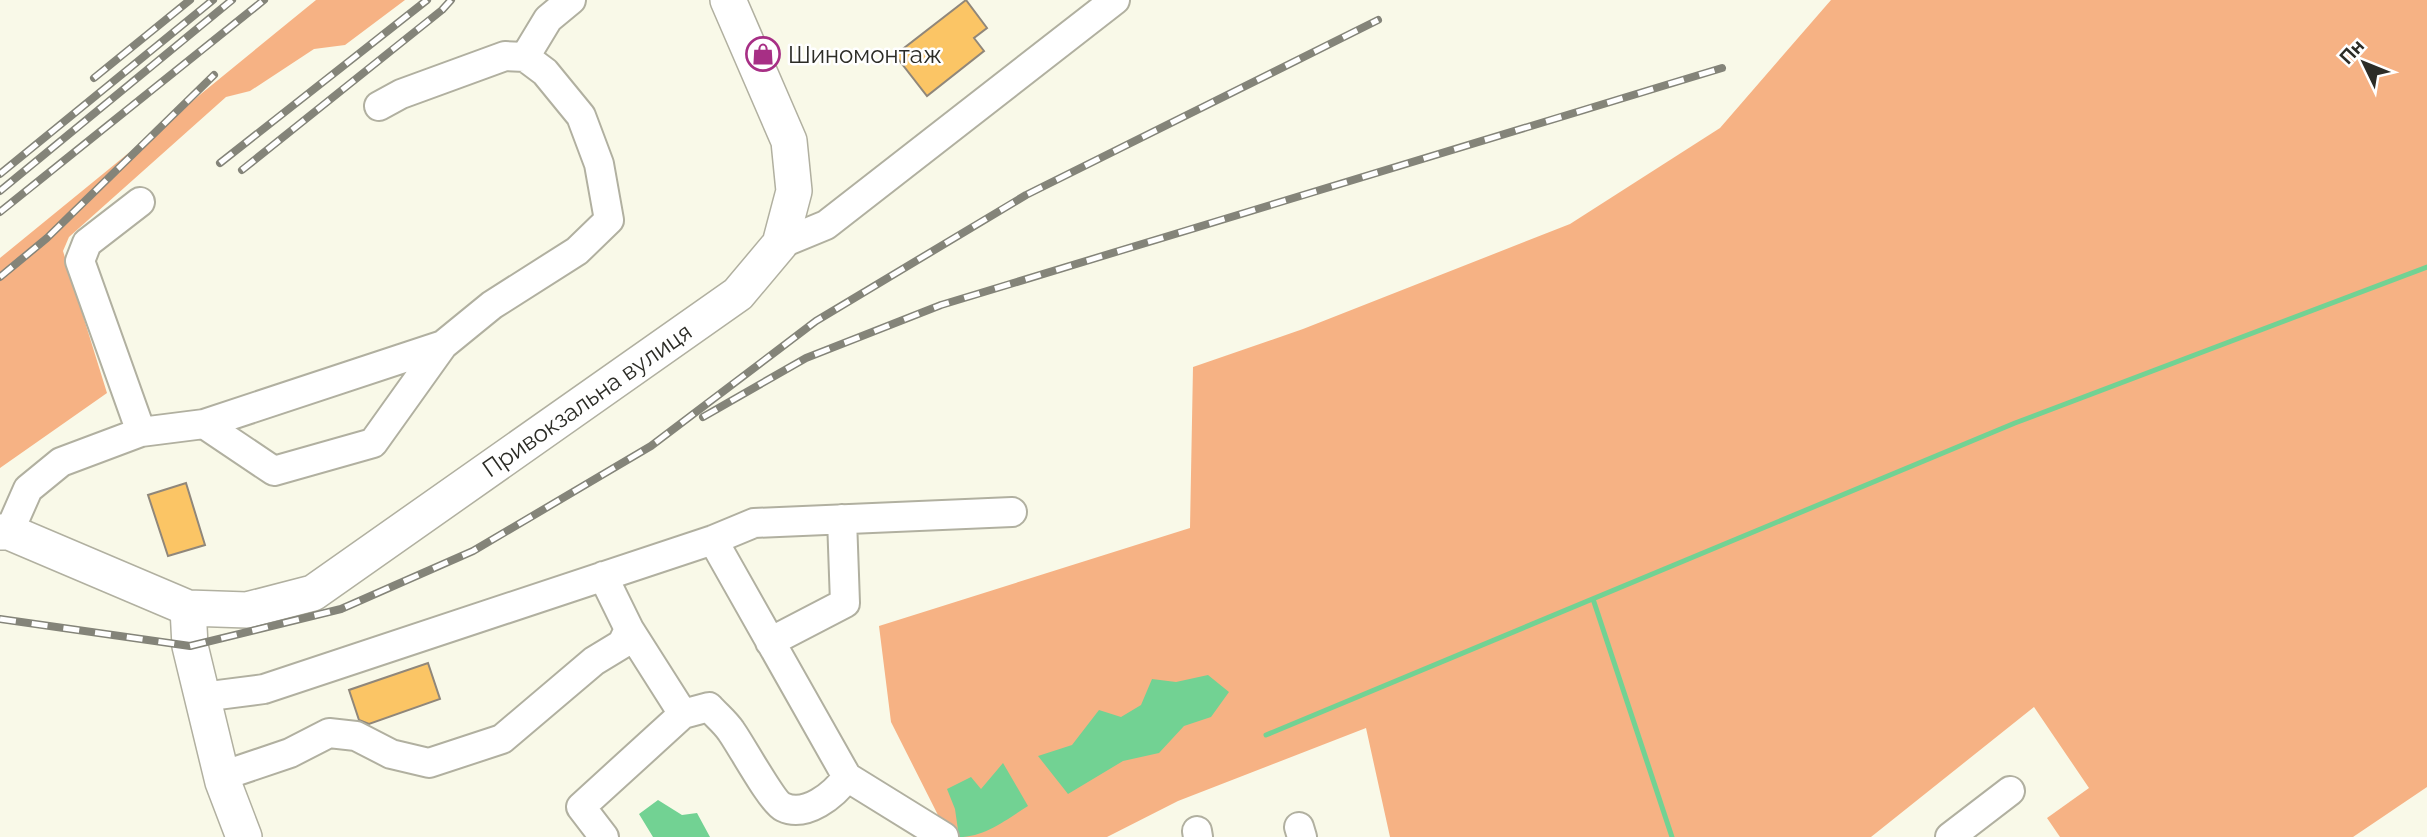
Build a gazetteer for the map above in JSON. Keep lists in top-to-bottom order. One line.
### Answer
{"streets":{"main road":["Привокзальна вулиця"]},"places":{"shop":["Шиномонтаж"]},"north":"top left"}
